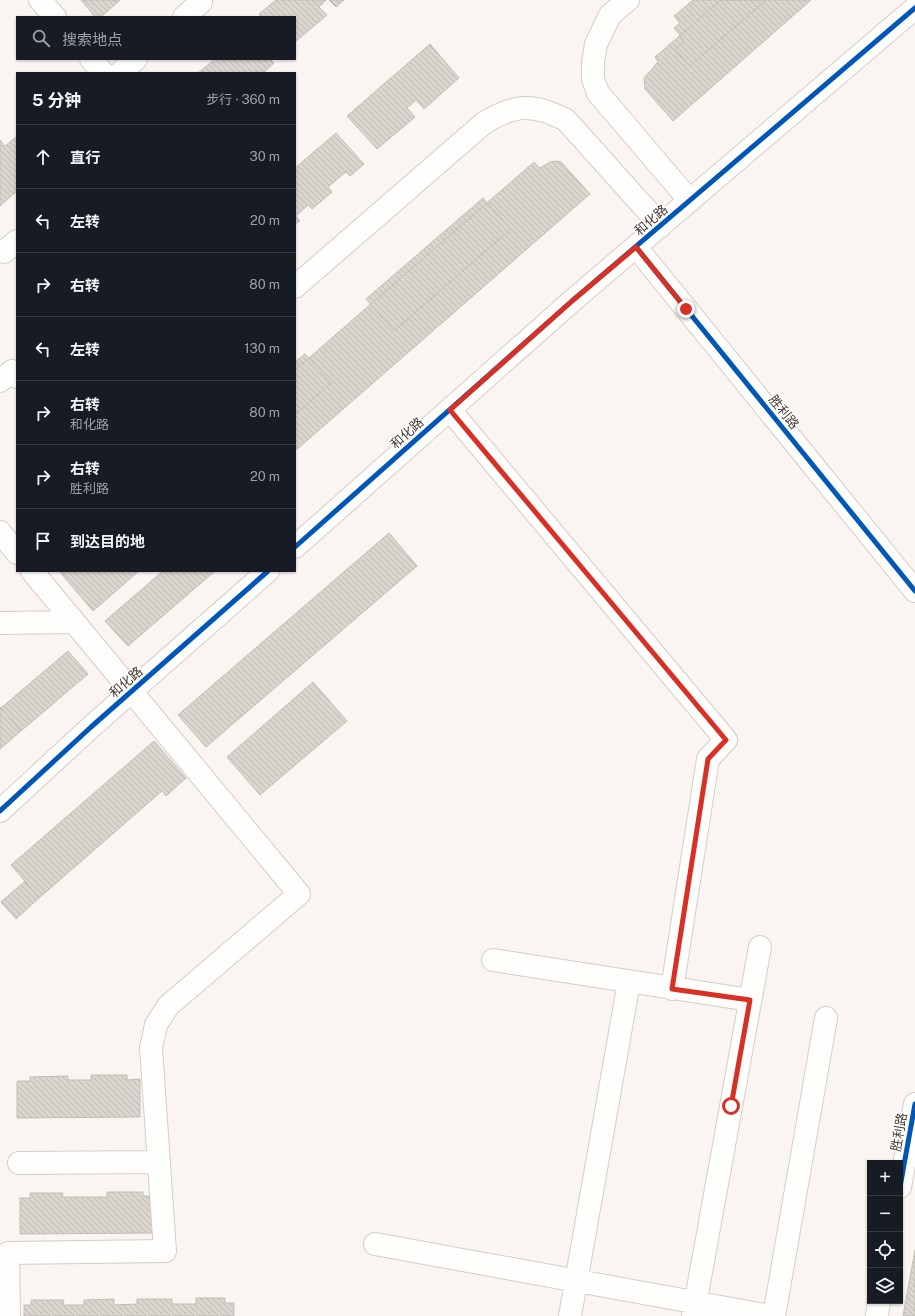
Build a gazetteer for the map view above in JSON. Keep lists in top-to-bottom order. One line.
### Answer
{"streets":{"street":["和化路","胜利路"]},"crossings":[["和化路","胜利路"]],"page":{"search":"搜索地点","heading":["5 分钟","步行 · 360 m"],"list":[["直行","30 m"],["左转","20 m"],["右转","80 m"],["左转","130 m"],["右转","和化路","80 m"],["右转","胜利路","20 m"],"到达目的地"],"map_buttons":["+","−"]}}
